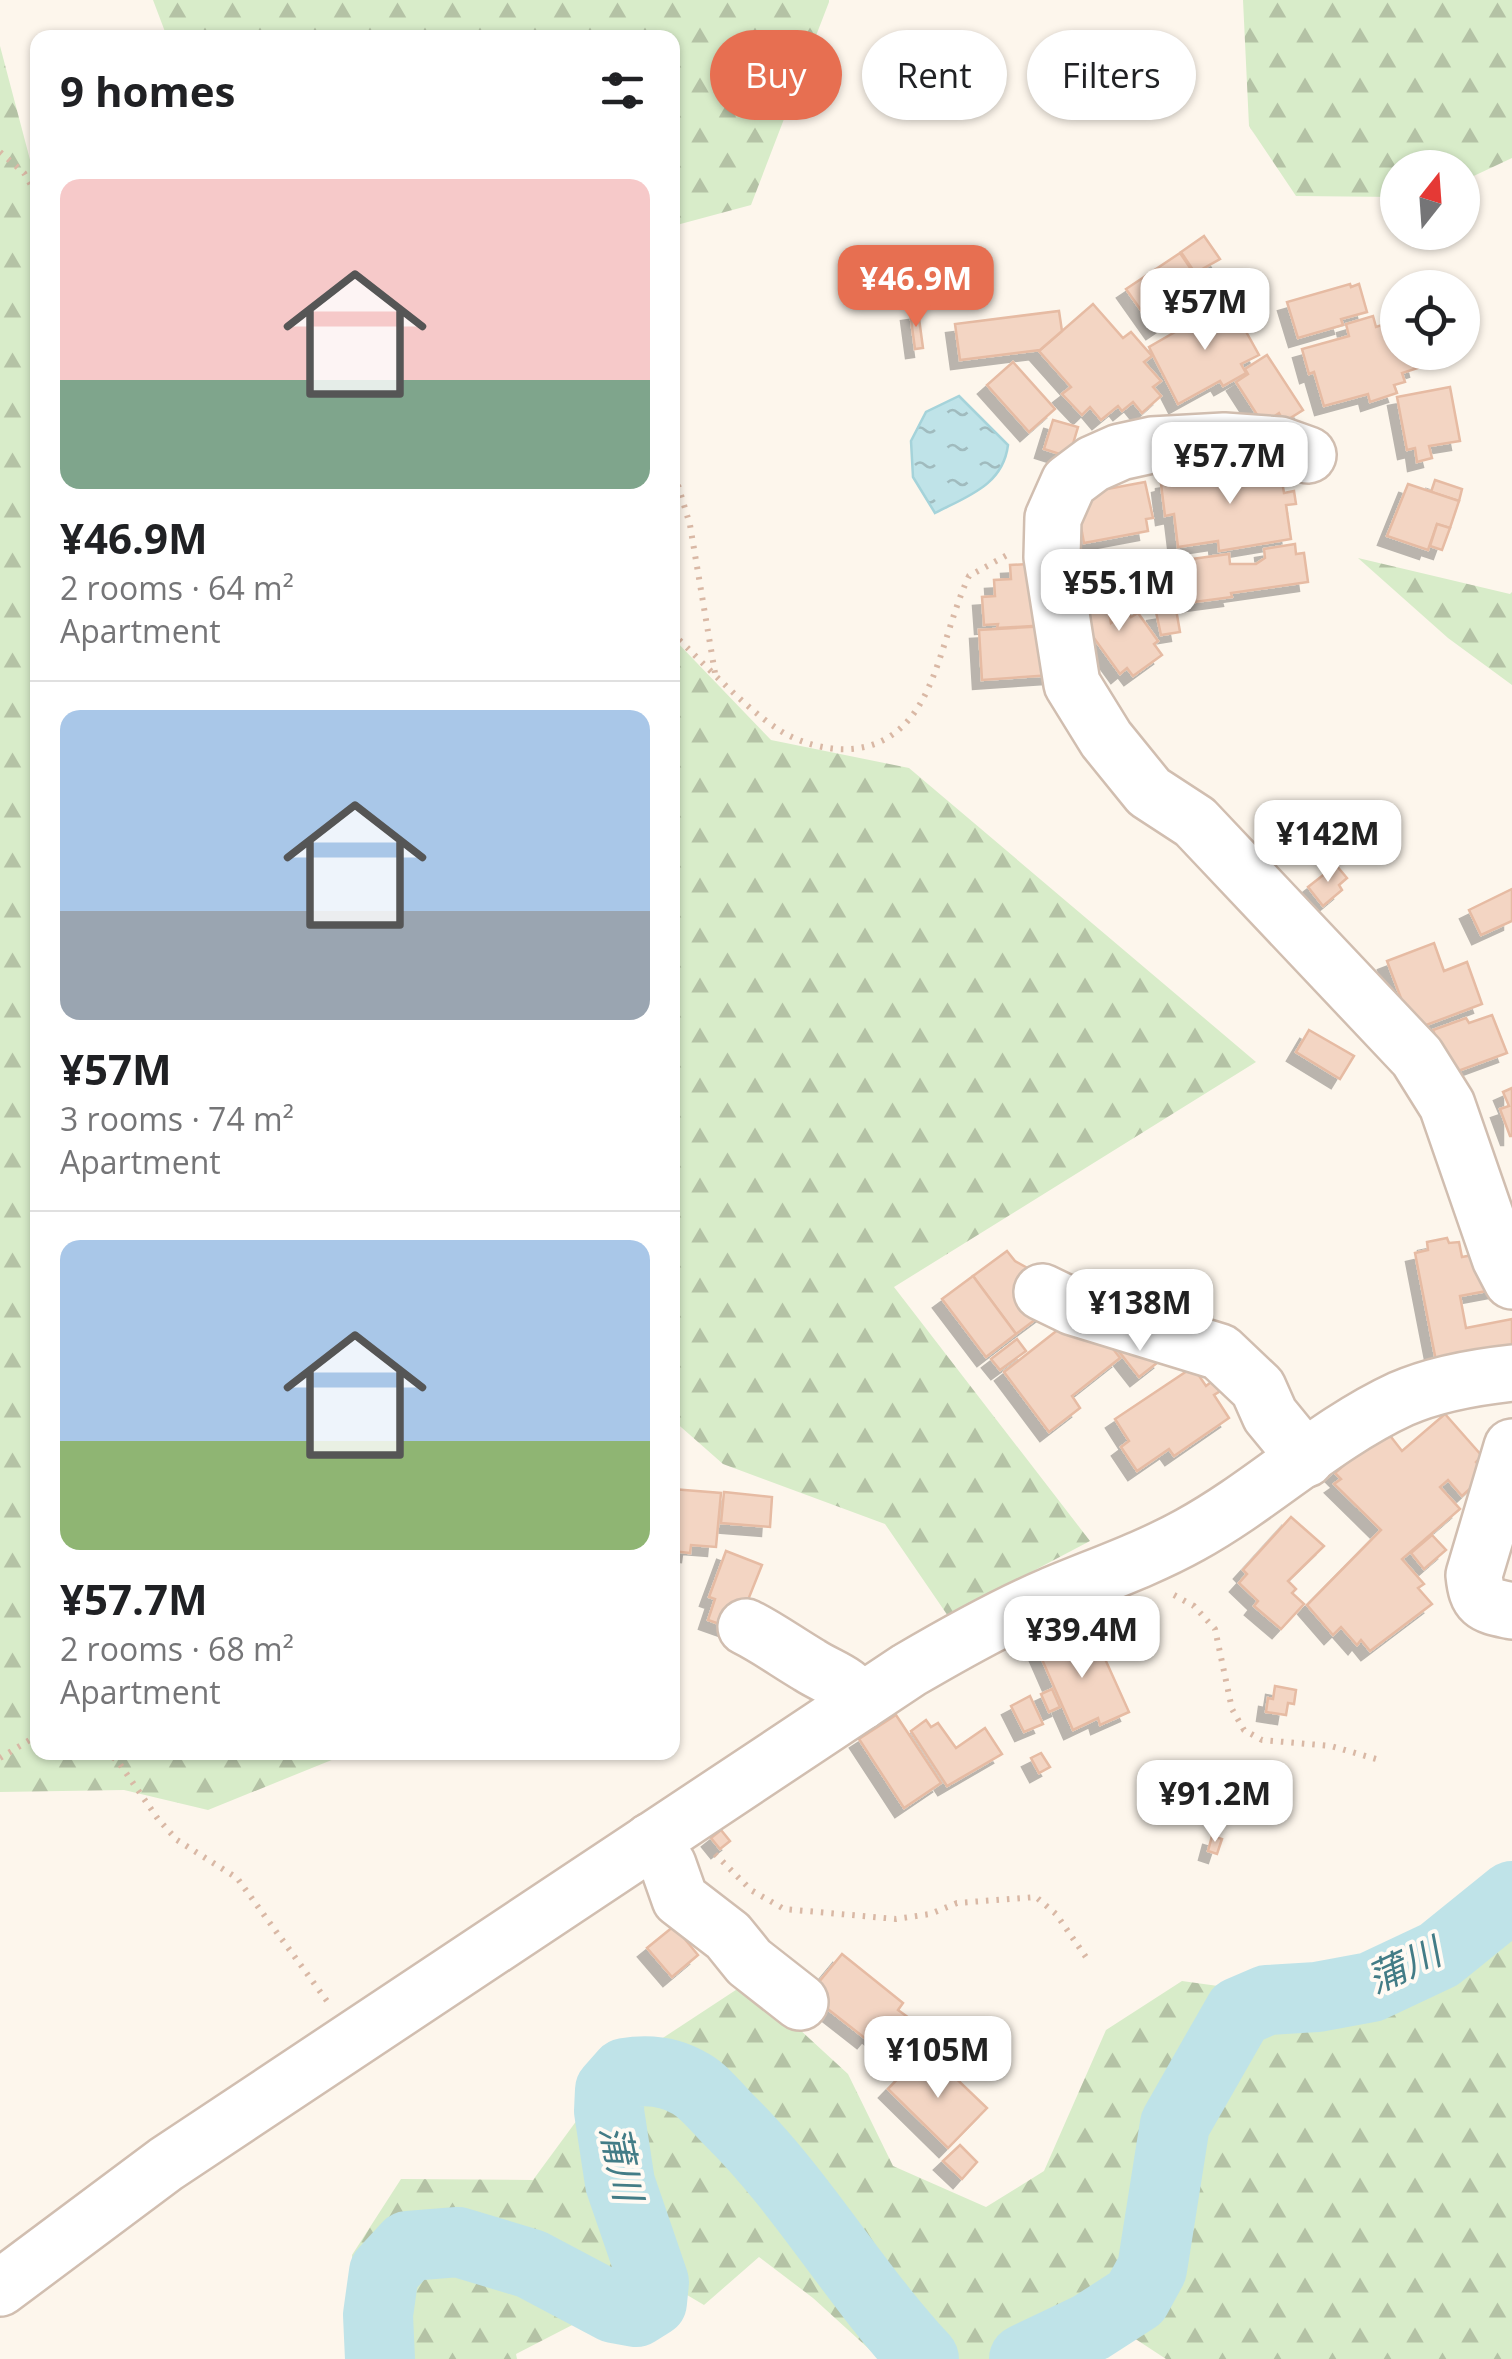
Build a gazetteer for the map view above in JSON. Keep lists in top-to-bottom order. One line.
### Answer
{"water":["蒲川"],"north":"top","page":{"chip":["Buy","Rent","Filters"],"heading":"9 homes","list":[{"name":"¥46.9M","note":"2 rooms · 64 m² · Apartment"},{"name":"¥57M","note":"3 rooms · 74 m² · Apartment"},{"name":"¥57.7M","note":"2 rooms · 68 m² · Apartment"}],"price":["¥46.9M","¥57M","¥57.7M","¥55.1M","¥142M","¥138M","¥39.4M","¥91.2M","¥105M"]}}
